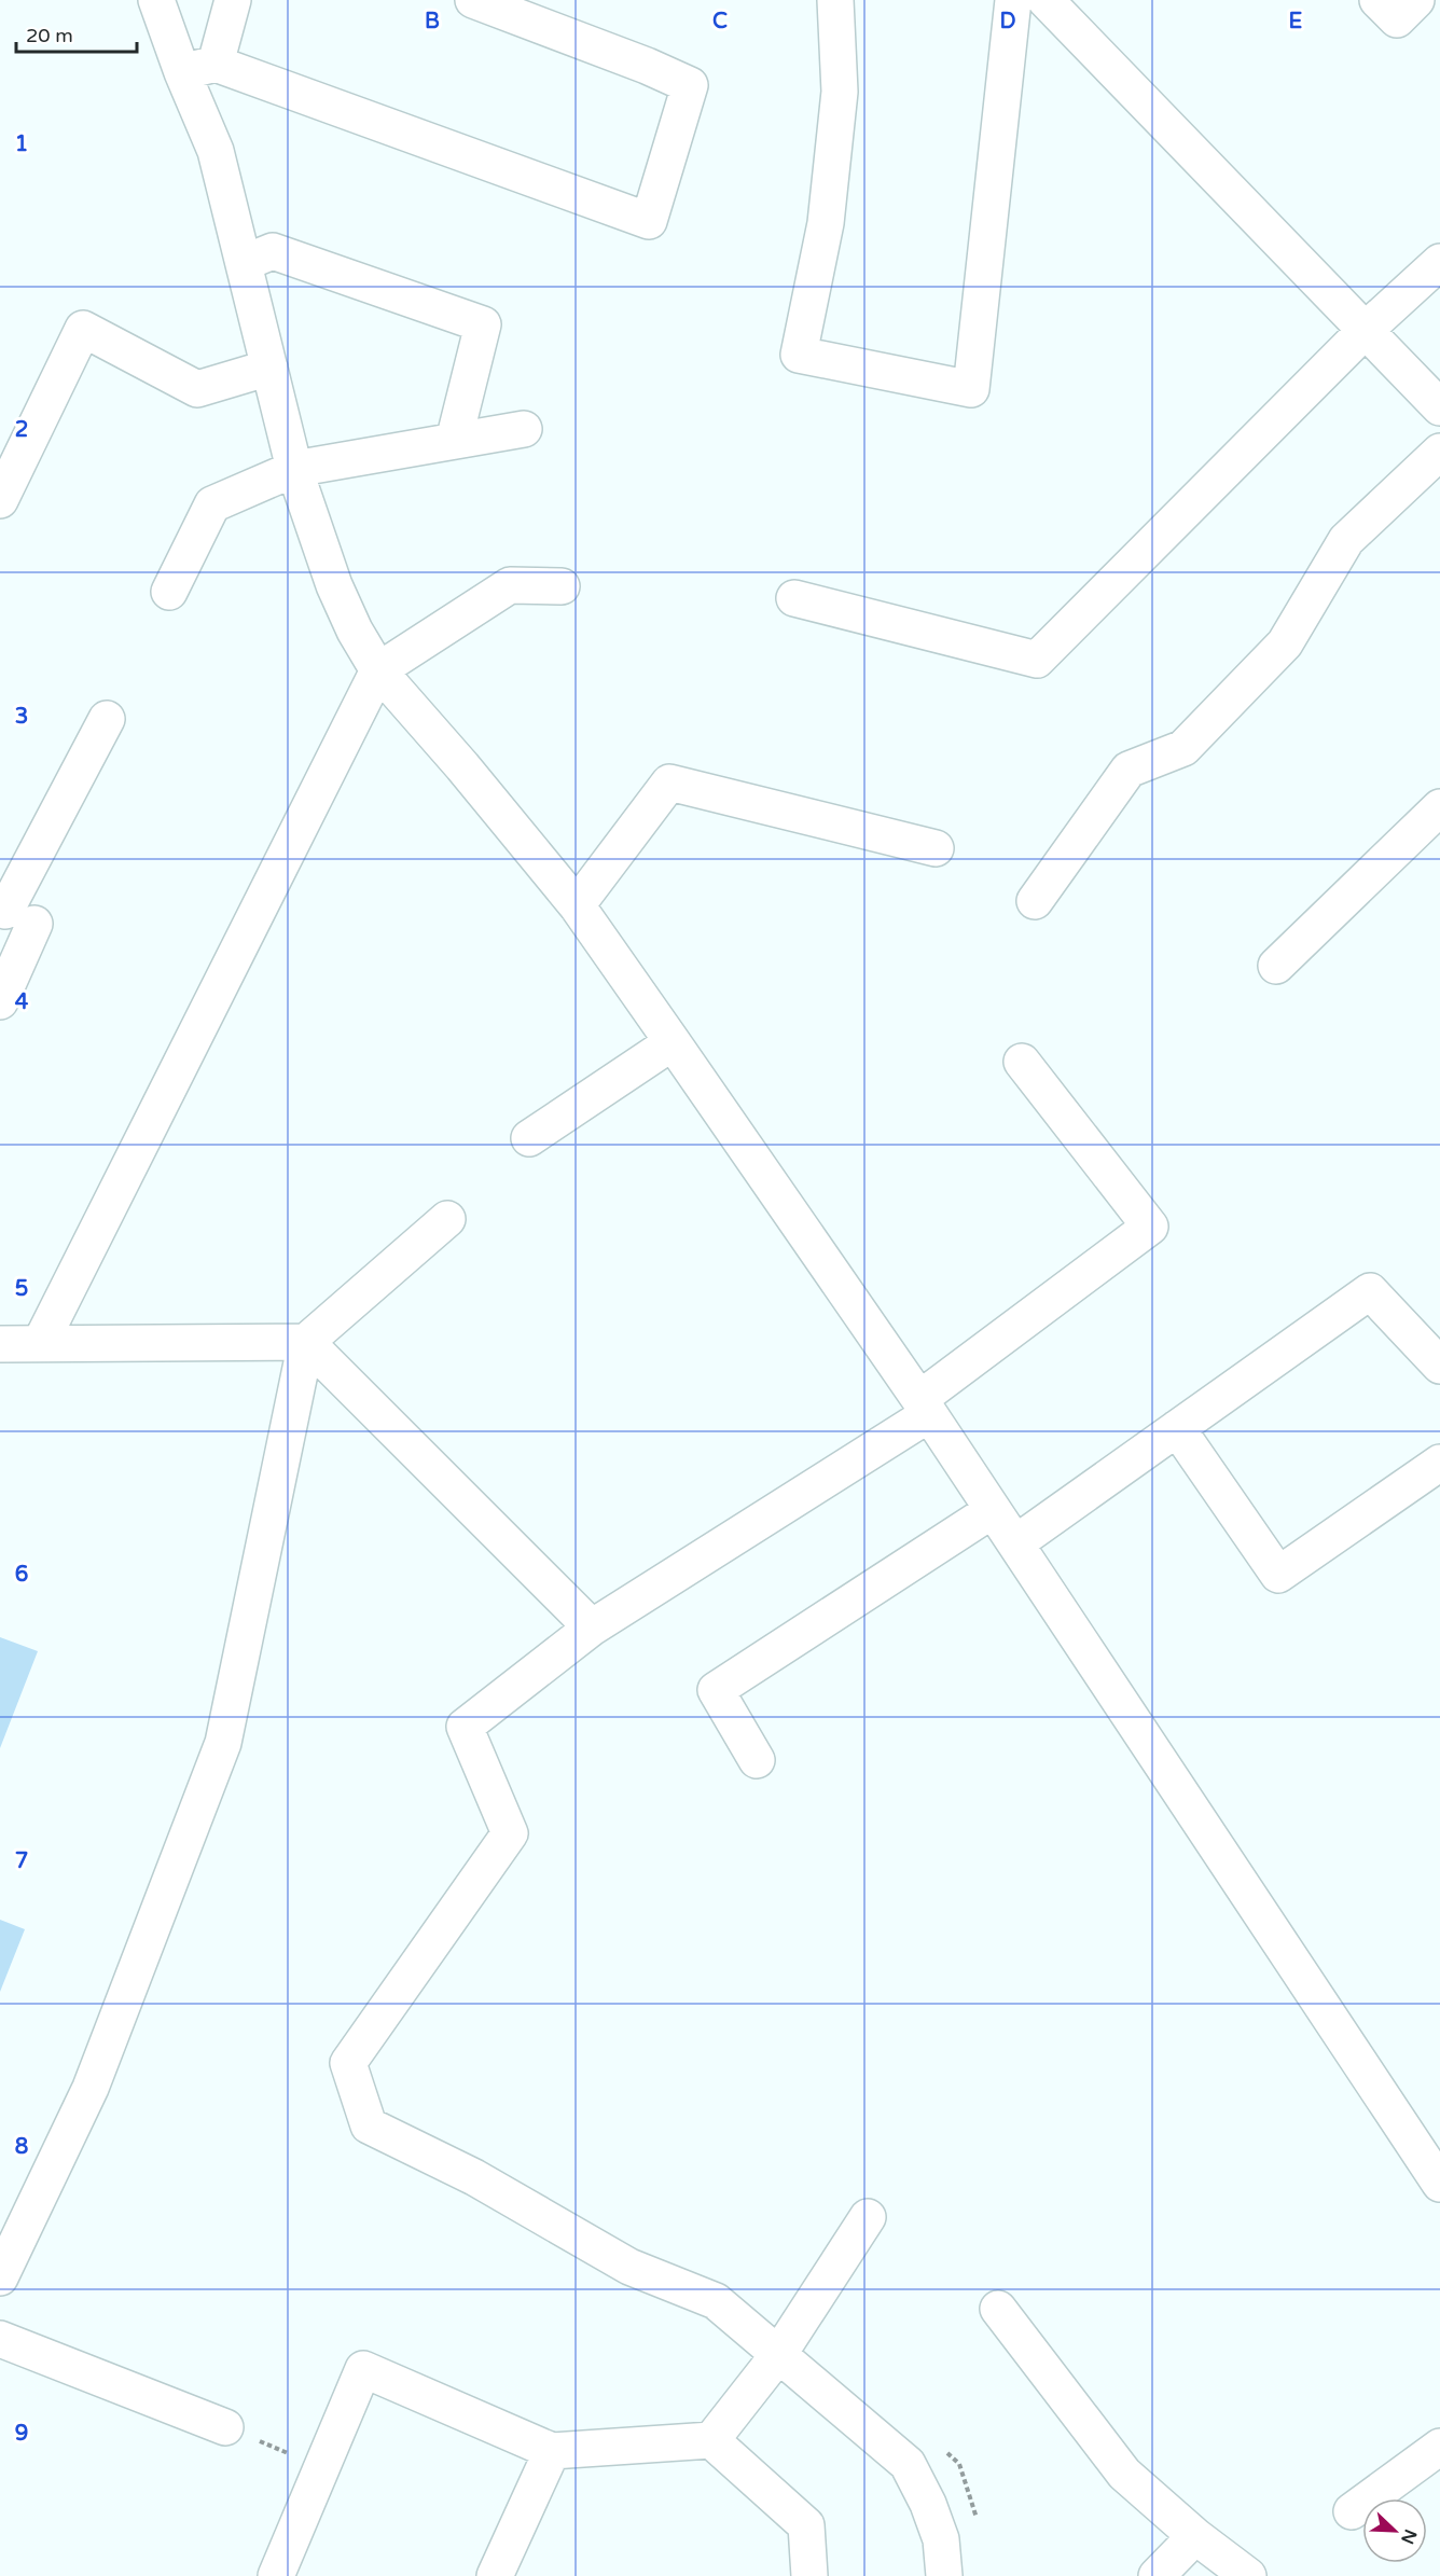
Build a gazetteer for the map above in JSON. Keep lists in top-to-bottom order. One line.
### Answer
{"scale_bar":"20 m","north":"bottom right","grid":{"columns":["B","C","D","E"],"rows":["1","2","3","4","5","6","7","8","9"]}}
